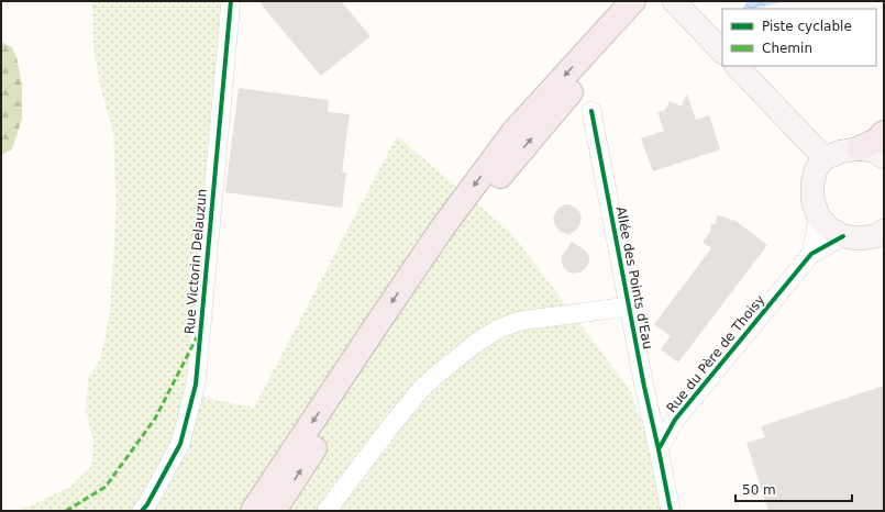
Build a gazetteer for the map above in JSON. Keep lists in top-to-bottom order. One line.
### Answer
{"streets":{"main road":["Rue du Père de Thoisy"],"street":["Rue Victorin Delauzun","Allée des Points d'Eau"]},"crossings":[["Allée des Points d'Eau","Rue du Père de Thoisy"]],"legend":["Piste cyclable","Chemin"],"scale_bar":"50 m"}
